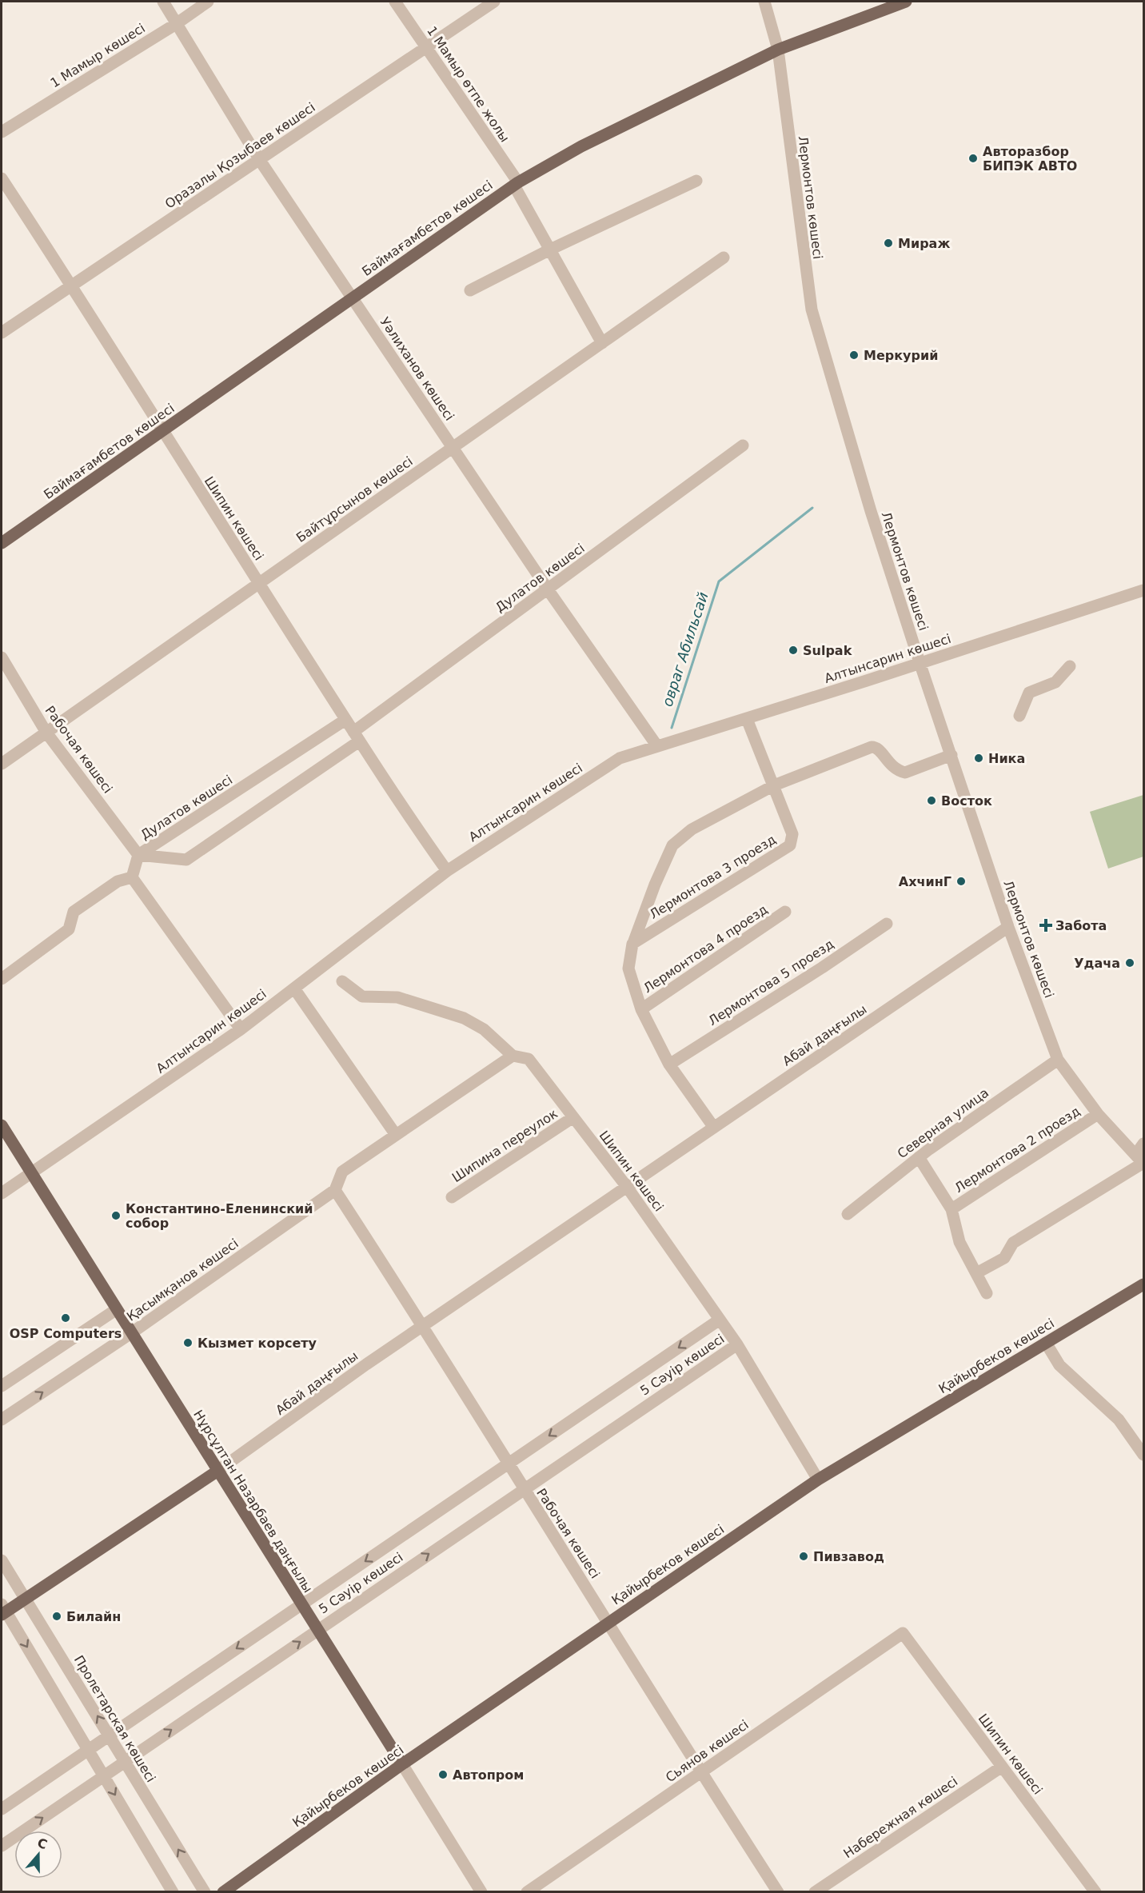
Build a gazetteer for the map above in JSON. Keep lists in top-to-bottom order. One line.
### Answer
{"streets":{"main road":["Баймағамбетов көшесі","Абай даңғылы","Қайырбеков көшесі","Нұрсұлтан Назарбаев даңғылы"],"street":["1 Мамыр көшесі","1 Мамыр өтпе жолы","Оразалы Қозыбаев көшесі","Лермонтов көшесі","Уәлиханов көшесі","Байтұрсынов көшесі","Шипин көшесі","Дулатов көшесі","Алтынсарин көшесі","Рабочая көшесі","Лермонтова 3 проезд","Лермонтова 4 проезд","Лермонтова 5 проезд","Северная улица","Шипина переулок","Лермонтова 2 проезд","Қасымқанов көшесі","5 Сәуір көшесі","Пролетарская көшесі","Сьянов көшесі","Набережная көшесі"]},"crossings":[["1 Мамыр көшесі","Уәлиханов көшесі"],["1 Мамыр өтпе жолы","Оразалы Қозыбаев көшесі"],["1 Мамыр өтпе жолы","Баймағамбетов көшесі"],["1 Мамыр өтпе жолы","Байтұрсынов көшесі"],["Оразалы Қозыбаев көшесі","Уәлиханов көшесі"],["Оразалы Қозыбаев көшесі","Шипин көшесі"],["Лермонтов көшесі","Баймағамбетов көшесі"],["Лермонтов көшесі","Алтынсарин көшесі"],["Лермонтов көшесі","Абай даңғылы"],["Лермонтов көшесі","Северная улица"],["Лермонтов көшесі","Лермонтова 2 проезд"],["Баймағамбетов көшесі","Уәлиханов көшесі"],["Баймағамбетов көшесі","Шипин көшесі"],["Уәлиханов көшесі","Байтұрсынов көшесі"],["Уәлиханов көшесі","Дулатов көшесі"],["Уәлиханов көшесі","Алтынсарин көшесі"],["Байтұрсынов көшесі","Шипин көшесі"],["Байтұрсынов көшесі","Рабочая көшесі"],["Шипин көшесі","Дулатов көшесі"],["Шипин көшесі","Алтынсарин көшесі"],["Шипин көшесі","Абай даңғылы"],["Шипин көшесі","Шипина переулок"],["Шипин көшесі","Қасымқанов көшесі"],["Шипин көшесі","Қайырбеков көшесі"],["Шипин көшесі","5 Сәуір көшесі"],["Шипин көшесі","Сьянов көшесі"],["Шипин көшесі","Набережная көшесі"],["Дулатов көшесі","Рабочая көшесі"],["Алтынсарин көшесі","Рабочая көшесі"],["Алтынсарин көшесі","Лермонтова 3 проезд"],["Алтынсарин көшесі","Нұрсұлтан Назарбаев даңғылы"],["Рабочая көшесі","Абай даңғылы"],["Рабочая көшесі","Қасымқанов көшесі"],["Рабочая көшесі","Қайырбеков көшесі"],["Рабочая көшесі","5 Сәуір көшесі"],["Рабочая көшесі","Сьянов көшесі"],["Абай даңғылы","Нұрсұлтан Назарбаев даңғылы"],["Абай даңғылы","Пролетарская көшесі"],["Қасымқанов көшесі","Нұрсұлтан Назарбаев даңғылы"],["Қайырбеков көшесі","Нұрсұлтан Назарбаев даңғылы"],["5 Сәуір көшесі","Нұрсұлтан Назарбаев даңғылы"],["5 Сәуір көшесі","Пролетарская көшесі"]],"water":["овраг Абильсай"],"places":{"other":["Авторазбор БИПЭК АВТО","Мираж","Меркурий","Sulpak","Ника","Восток","АхчинГ","Удача","Константино-Еленинский собор","OSP Computers","Кызмет корсету","Пивзавод","Билайн","Автопром"],"health":["Забота"]},"north":"top"}
